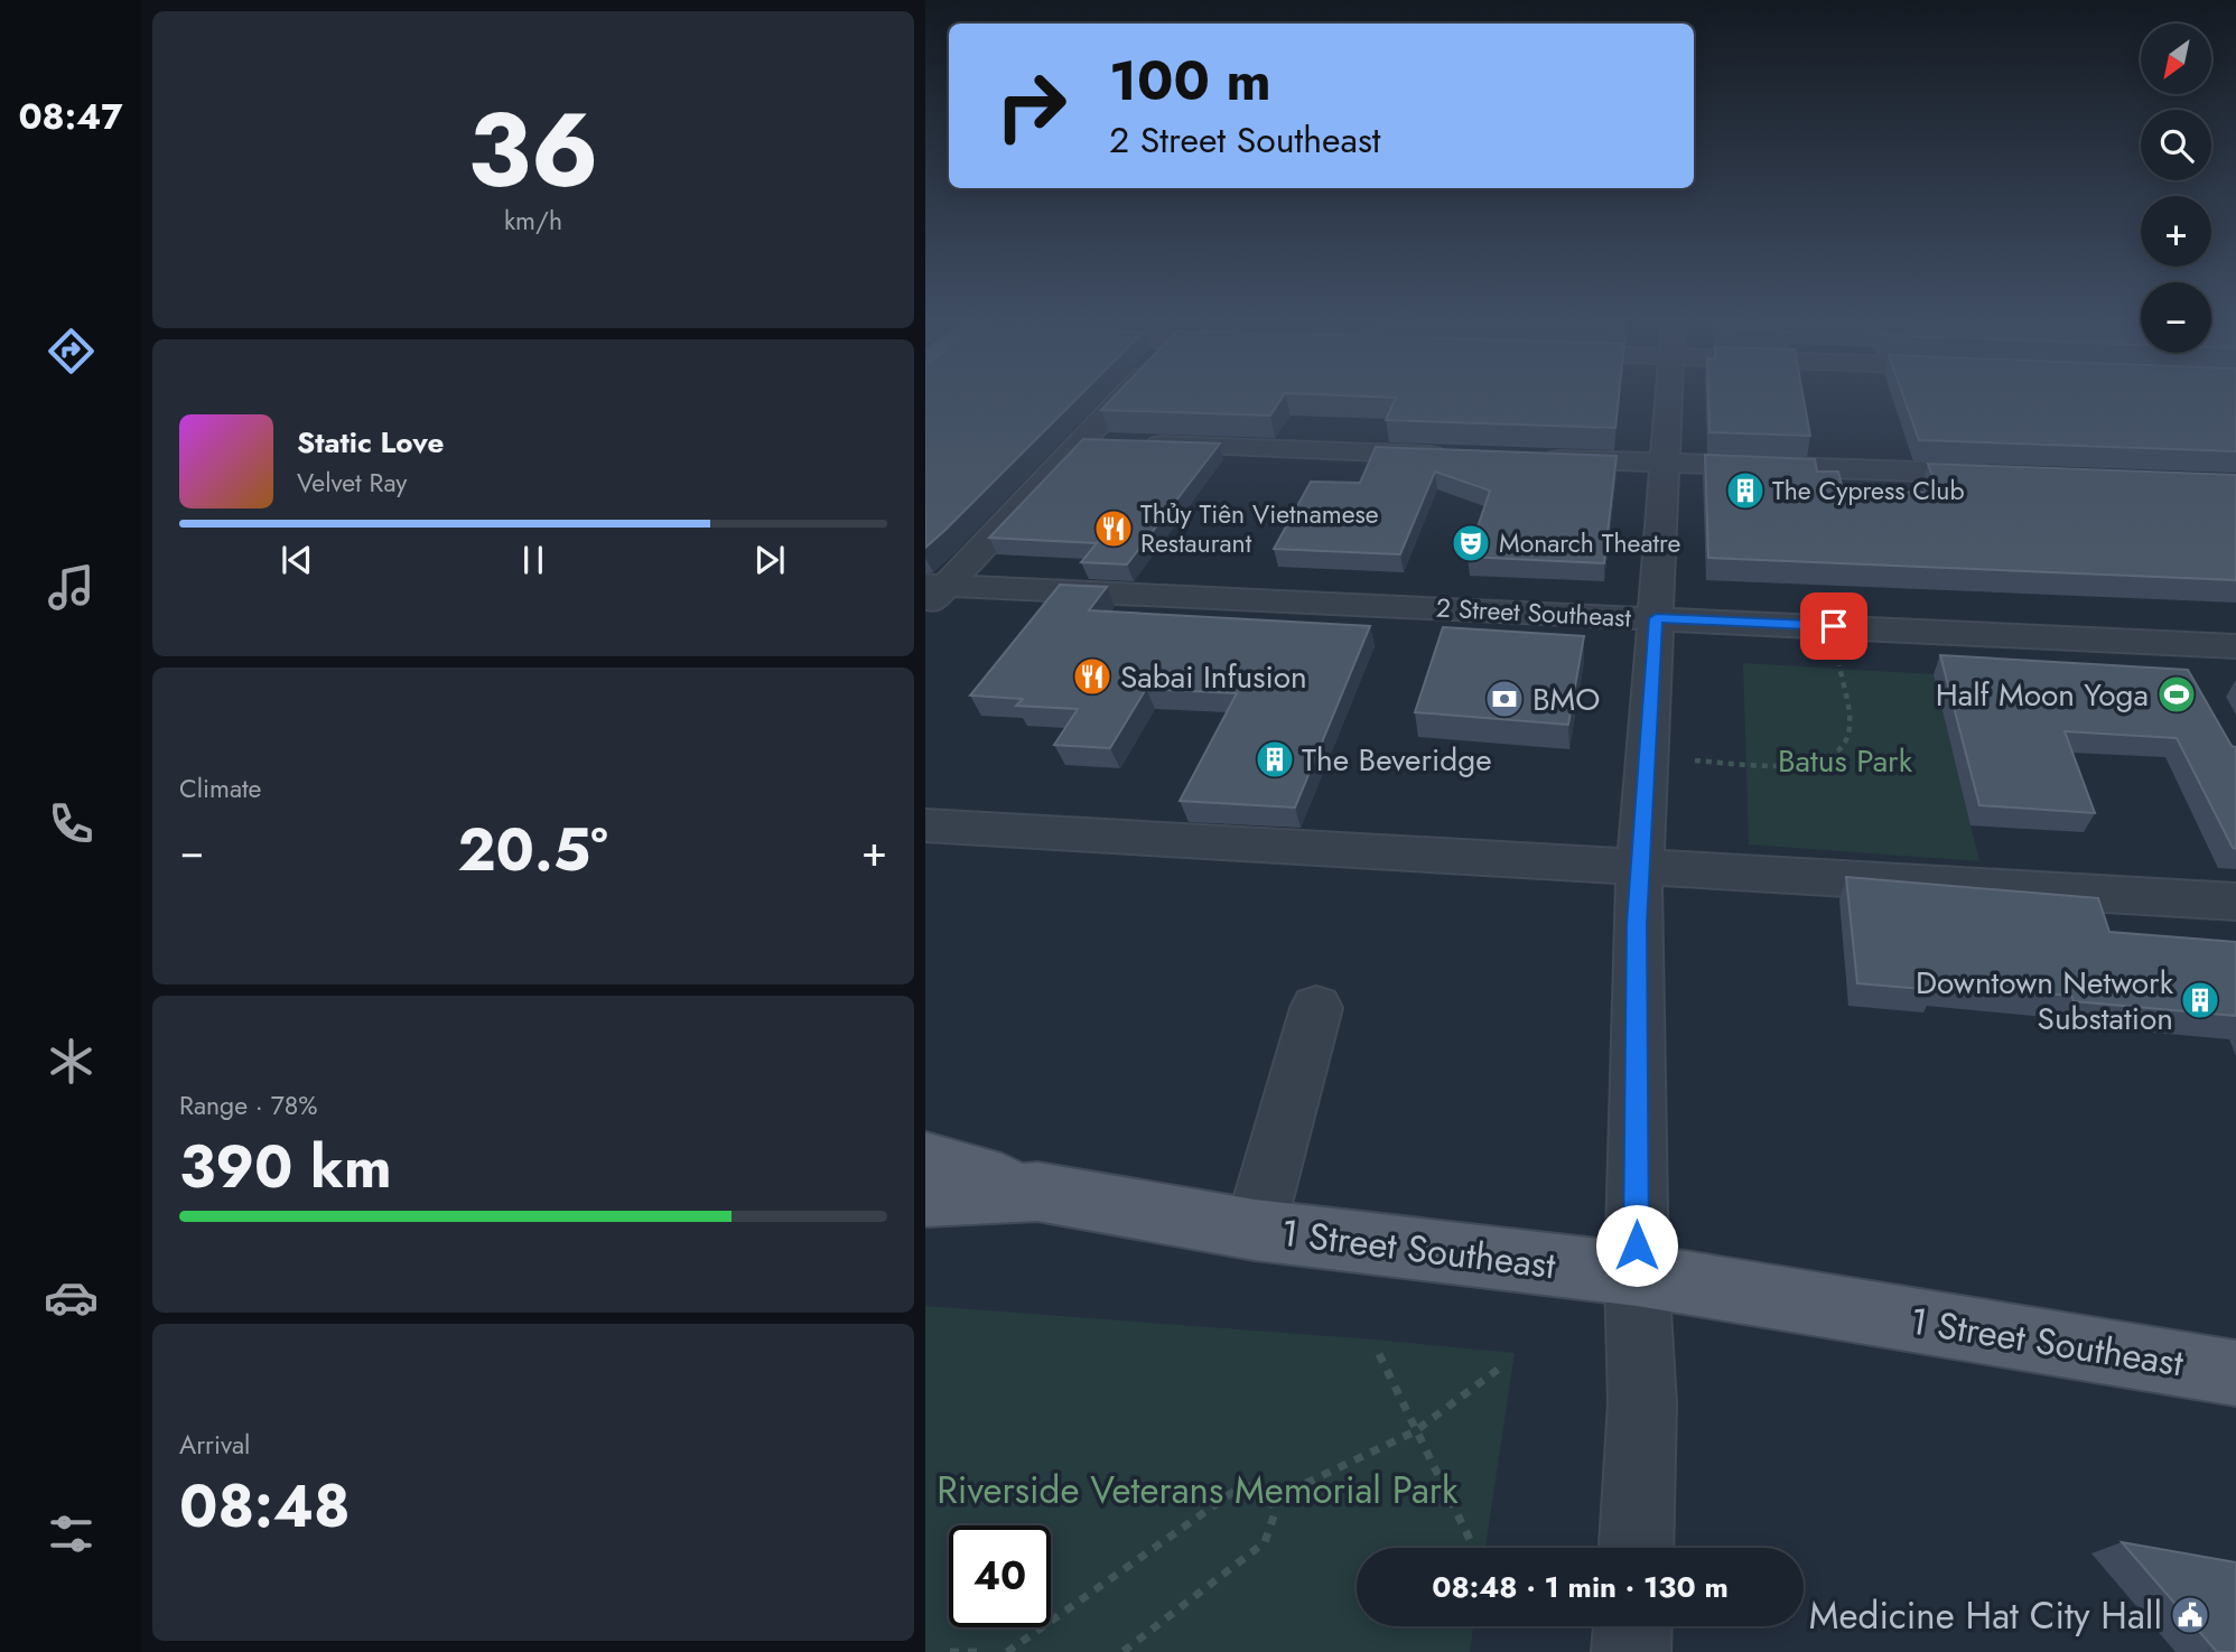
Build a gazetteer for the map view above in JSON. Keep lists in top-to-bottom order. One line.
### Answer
{"streets":{"main road":["1 Street Southeast"],"street":["2 Street Southeast"]},"parks":["Batus Park","Riverside Veterans Memorial Park"],"places":{"building":["The Cypress Club","The Beveridge","Downtown Network Substation"],"restaurant":["Thủy Tiên Vietnamese Restaurant","Sabai Infusion"],"theatre":["Monarch Theatre"],"sports":["Half Moon Yoga"],"bank":["BMO"],"public building":["Medicine Hat City Hall"]},"north":"bottom left","page":{"tabs":"08:47","tile":[["36","km/h"],"Climate",["Range · 78%","390 km"],["Arrival","08:48"]],"map_buttons":["+","−"],"turn":["100 m","2 Street Southeast"],"song":["Static Love","Velvet Ray"],"heat":["−","20.5°","+"],"limit":"40","trip":"08:48 · 1 min · 130 m"}}
